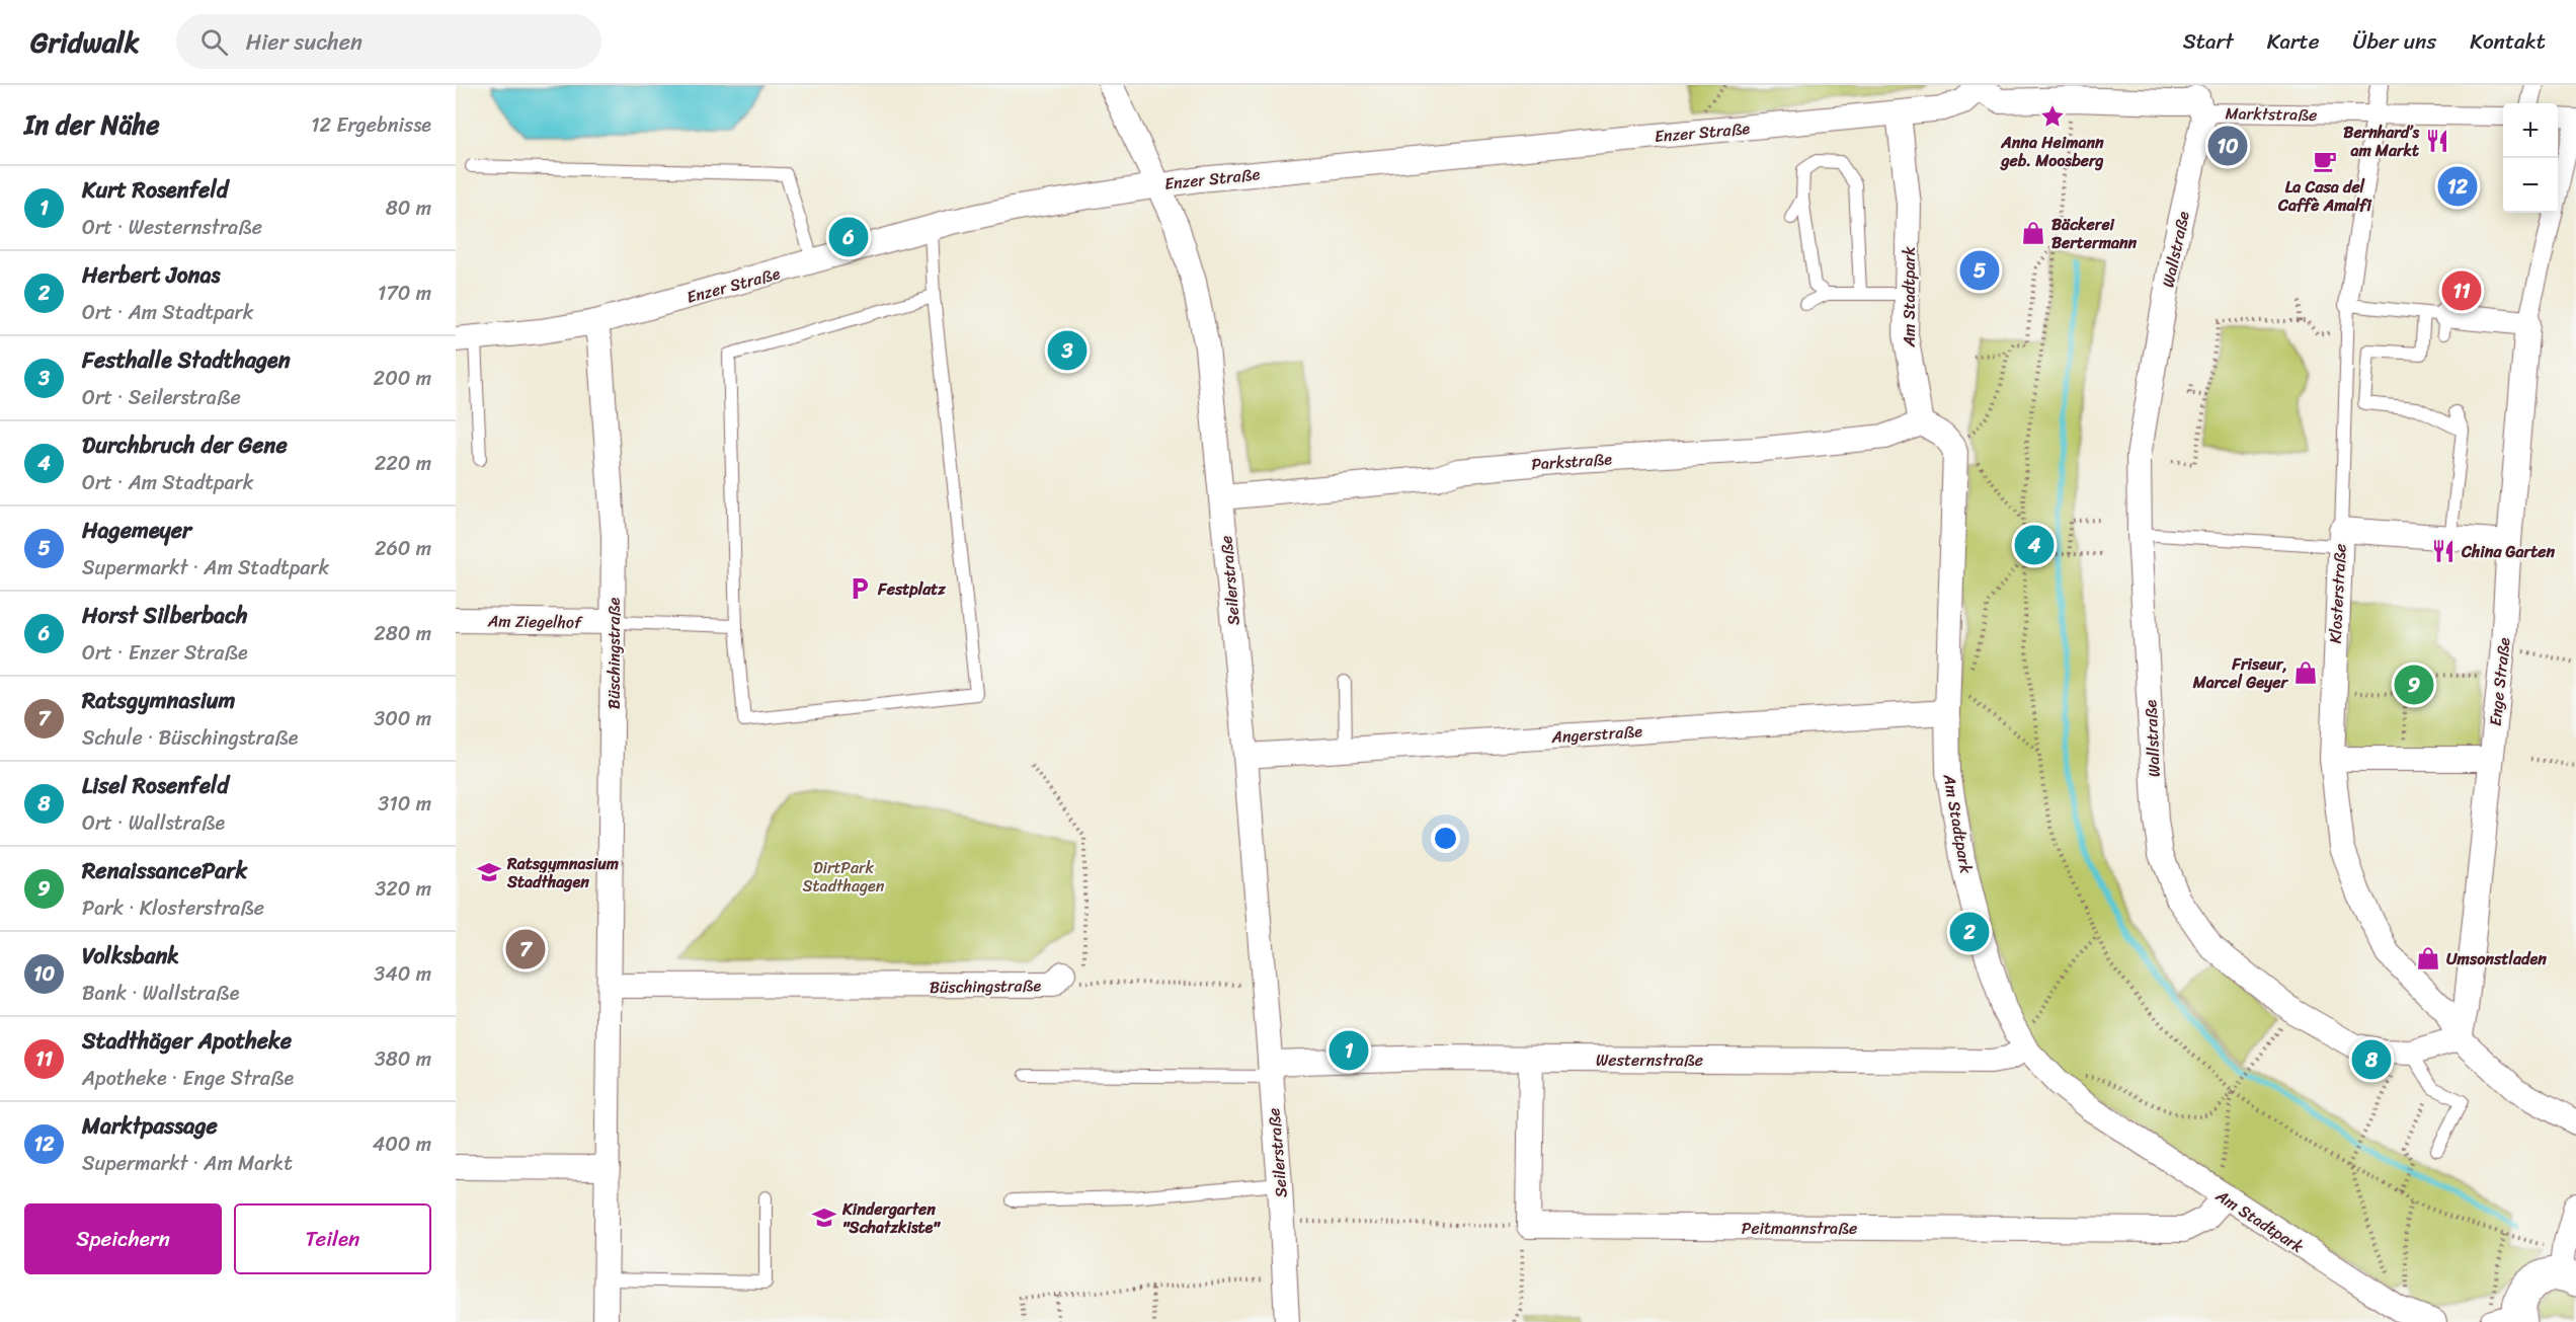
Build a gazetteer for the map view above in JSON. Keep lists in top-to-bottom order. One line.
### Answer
{"streets":{"street":["Marktstraße","Enzer Straße","Wallstraße","Am Stadtpark","Parkstraße","Seilerstraße","Klosterstraße","Am Ziegelhof","Büschingstraße","Enge Straße","Angerstraße","Westernstraße","Peitmannstraße"]},"crossings":[["Marktstraße","Enzer Straße"],["Marktstraße","Wallstraße"],["Marktstraße","Klosterstraße"],["Enzer Straße","Am Stadtpark"],["Enzer Straße","Seilerstraße"],["Enzer Straße","Büschingstraße"],["Wallstraße","Klosterstraße"],["Wallstraße","Enge Straße"],["Am Stadtpark","Parkstraße"],["Am Stadtpark","Angerstraße"],["Am Stadtpark","Westernstraße"],["Am Stadtpark","Peitmannstraße"],["Parkstraße","Seilerstraße"],["Seilerstraße","Angerstraße"],["Seilerstraße","Westernstraße"],["Klosterstraße","Enge Straße"],["Am Ziegelhof","Büschingstraße"]],"parks":["DirtPark Stadthagen"],"places":{"place":["Anna Heimann geb. Moosberg"],"restaurant":["Bernhard’s am Markt","China Garten"],"cafe":["La Casa del Caffè Amalfi"],"shop":["Bäckerei Bertermann","Friseur, Marcel Geyer","Umsonstladen"],"parking":["Festplatz"],"school or university":["Ratsgymnasium Stadthagen","Kindergarten \"Schatzkiste\""]},"page":{"header":"Gridwalk","search":"Hier suchen","nav":["Start","Karte","Über uns","Kontakt"],"heading":["In der Nähe","12 Ergebnisse"],"map_buttons":["+","−"],"pins":["10","12","6","5","11","3","4","9","2","7","1","8"],"list":[{"mark":"1","name":"Kurt Rosenfeld","note":"Ort · Westernstraße","value":"80 m"},{"mark":"2","name":"Herbert Jonas","note":"Ort · Am Stadtpark","value":"170 m"},{"mark":"3","name":"Festhalle Stadthagen","note":"Ort · Seilerstraße","value":"200 m"},{"mark":"4","name":"Durchbruch der Gene","note":"Ort · Am Stadtpark","value":"220 m"},{"mark":"5","name":"Hagemeyer","note":"Supermarkt · Am Stadtpark","value":"260 m"},{"mark":"6","name":"Horst Silberbach","note":"Ort · Enzer Straße","value":"280 m"},{"mark":"7","name":"Ratsgymnasium","note":"Schule · Büschingstraße","value":"300 m"},{"mark":"8","name":"Lisel Rosenfeld","note":"Ort · Wallstraße","value":"310 m"},{"mark":"9","name":"RenaissancePark","note":"Park · Klosterstraße","value":"320 m"},{"mark":"10","name":"Volksbank","note":"Bank · Wallstraße","value":"340 m"},{"mark":"11","name":"Stadthäger Apotheke","note":"Apotheke · Enge Straße","value":"380 m"},{"mark":"12","name":"Marktpassage","note":"Supermarkt · Am Markt","value":"400 m"}],"buttons":["Speichern","Teilen"]}}
